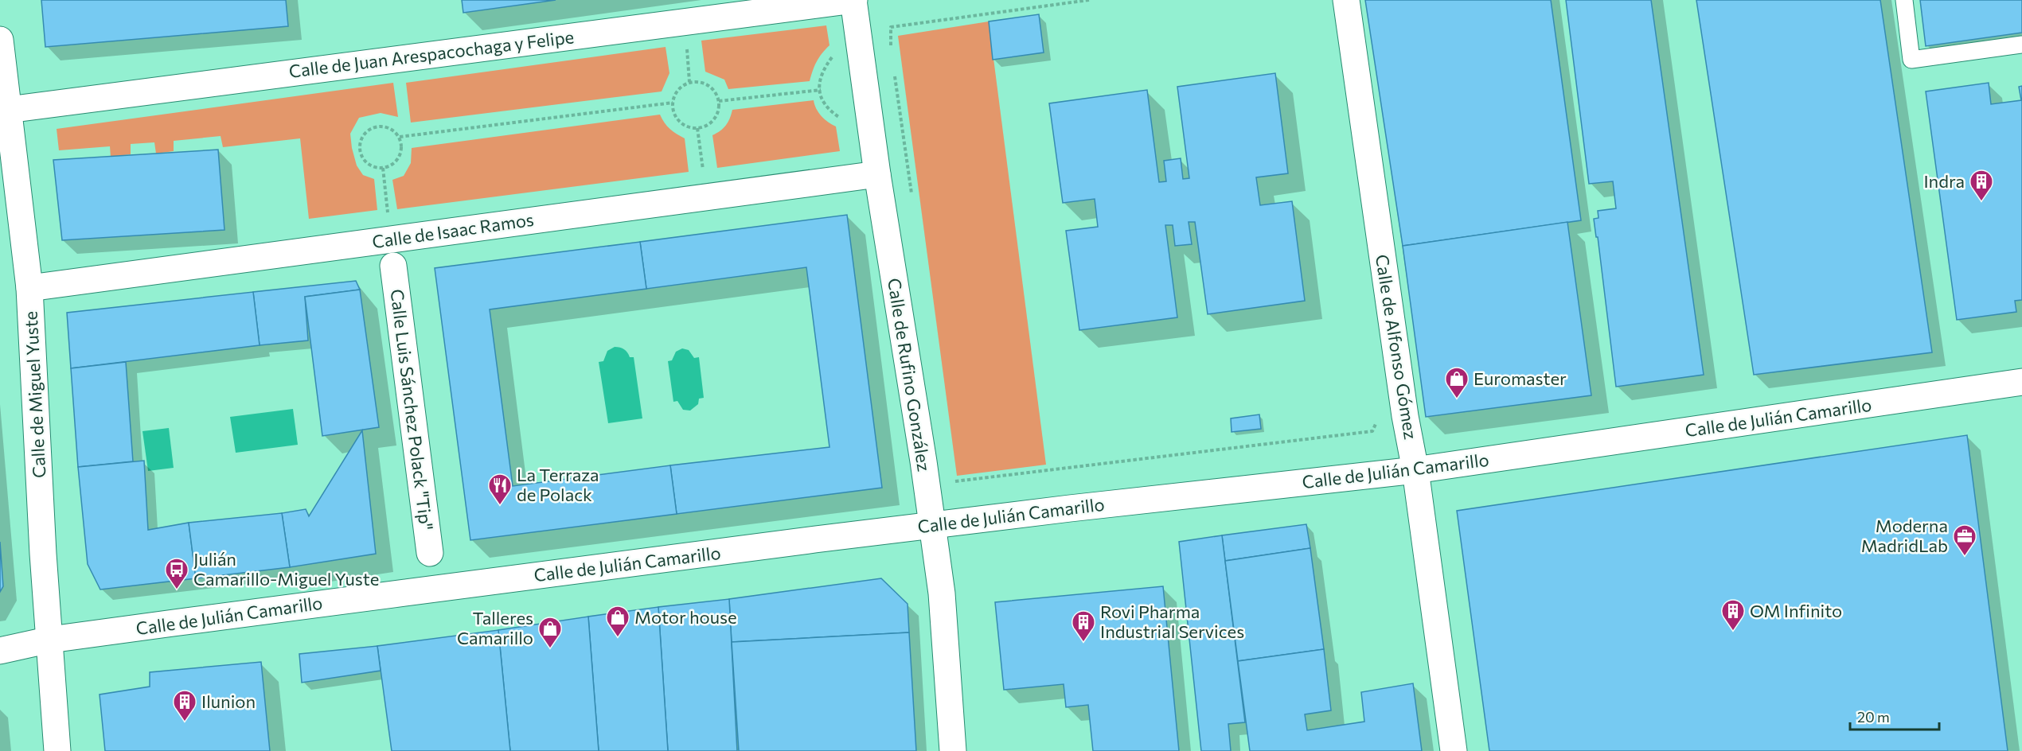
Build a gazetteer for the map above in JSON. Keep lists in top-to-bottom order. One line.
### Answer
{"streets":{"street":["Calle de Juan Arespacochaga y Felipe","Calle de Isaac Ramos","Calle de Alfonso Gómez","Calle de Rufino González","Calle de Miguel Yuste","Calle Luis Sánchez Polack \"Tip\"","Calle de Julián Camarillo"]},"crossings":[["Calle de Juan Arespacochaga y Felipe","Calle de Rufino González"],["Calle de Juan Arespacochaga y Felipe","Calle de Miguel Yuste"],["Calle de Isaac Ramos","Calle de Rufino González"],["Calle de Isaac Ramos","Calle de Miguel Yuste"],["Calle de Alfonso Gómez","Calle de Julián Camarillo"],["Calle de Rufino González","Calle de Julián Camarillo"],["Calle de Miguel Yuste","Calle de Julián Camarillo"]],"places":{"building":["Indra","OM Infinito","Rovi Pharma Industrial Services","Ilunion"],"shop":["Euromaster","Motor house","Talleres Camarillo"],"restaurant":["La Terraza de Polack"],"office":["Moderna MadridLab"],"bus stop":["Julián Camarillo-Miguel Yuste"]},"scale_bar":"20 m"}
